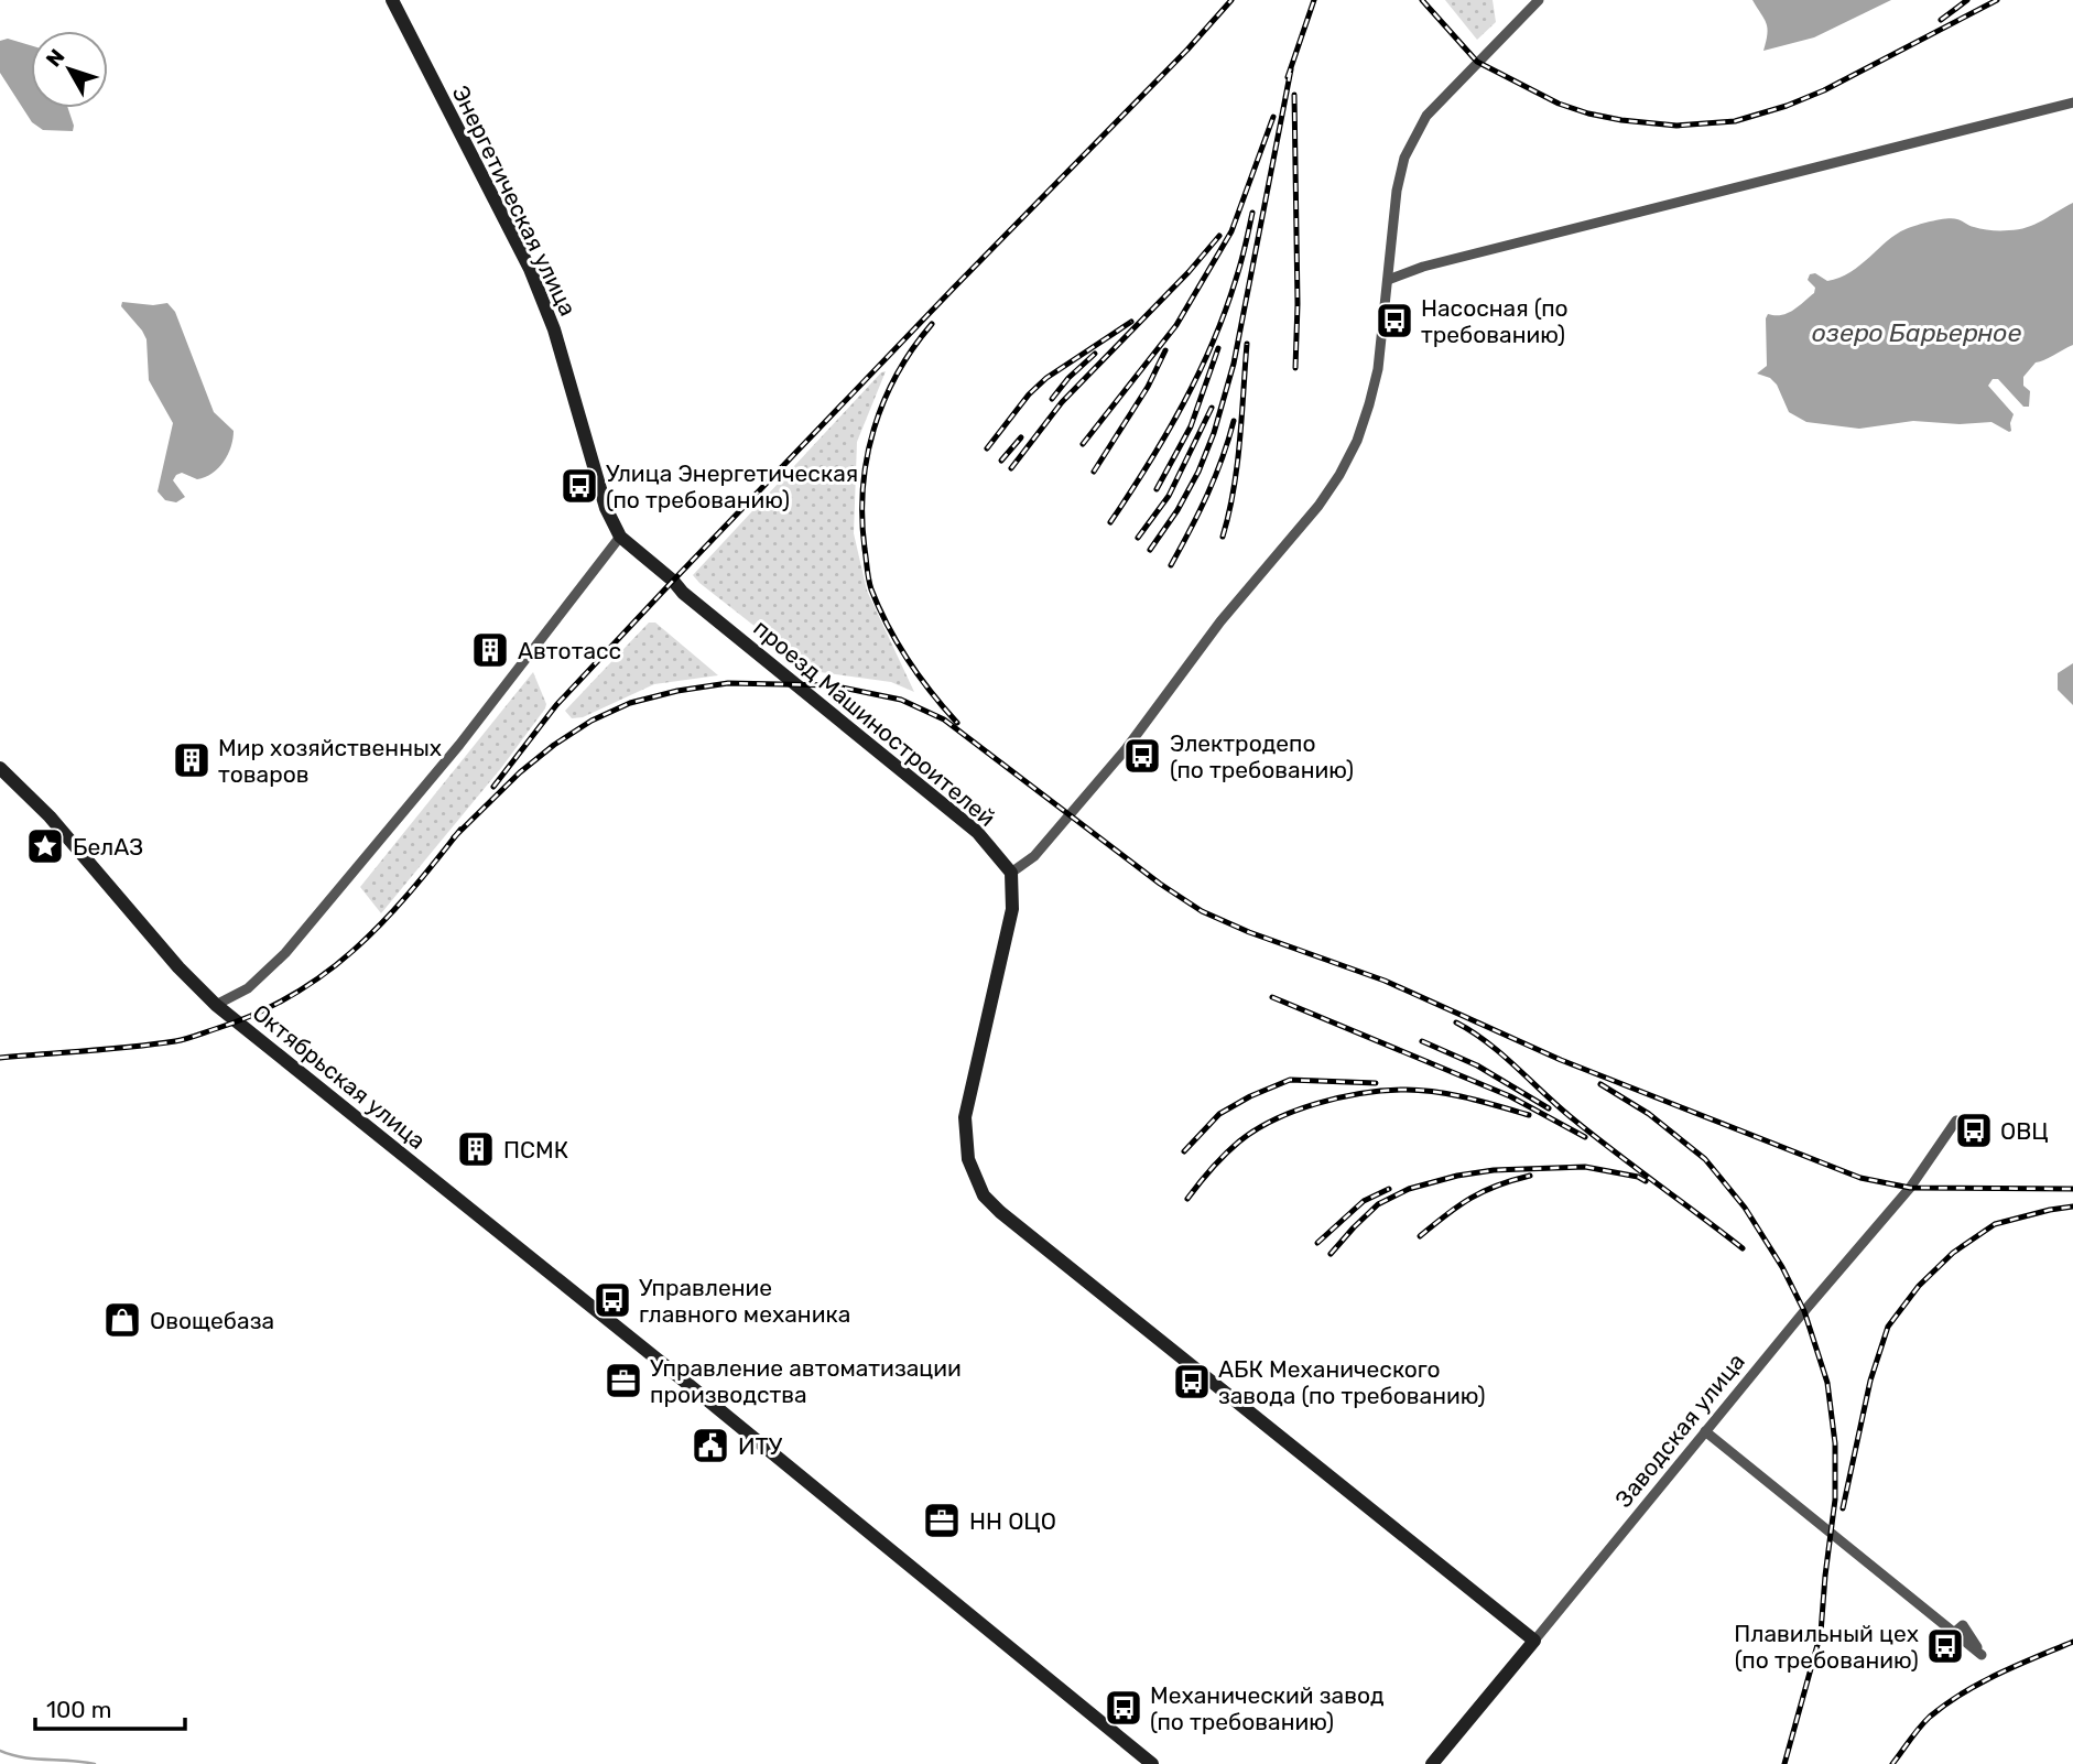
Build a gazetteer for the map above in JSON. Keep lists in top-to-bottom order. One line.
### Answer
{"streets":{"street":["Энергетическая улица","проезд Машиностроителей","Октябрьская улица","Заводская улица"]},"crossings":[["Энергетическая улица","проезд Машиностроителей"]],"water":["озеро Барьерное"],"places":{"bus stop":["Насосная (по требованию)","Улица Энергетическая (по требованию)","Электродепо (по требованию)","ОВЦ","Управление главного механика","АБК Механического завода (по требованию)","Плавильный цех (по требованию)","Механический завод (по требованию)"],"building":["Автотасс","Мир хозяйственных товаров","ПСМК"],"place":["БелАЗ"],"shop":["Овощебаза"],"office":["Управление автоматизации производства","НН ОЦО"],"public building":["ИТУ"]},"scale_bar":"100 m","north":"top left"}
